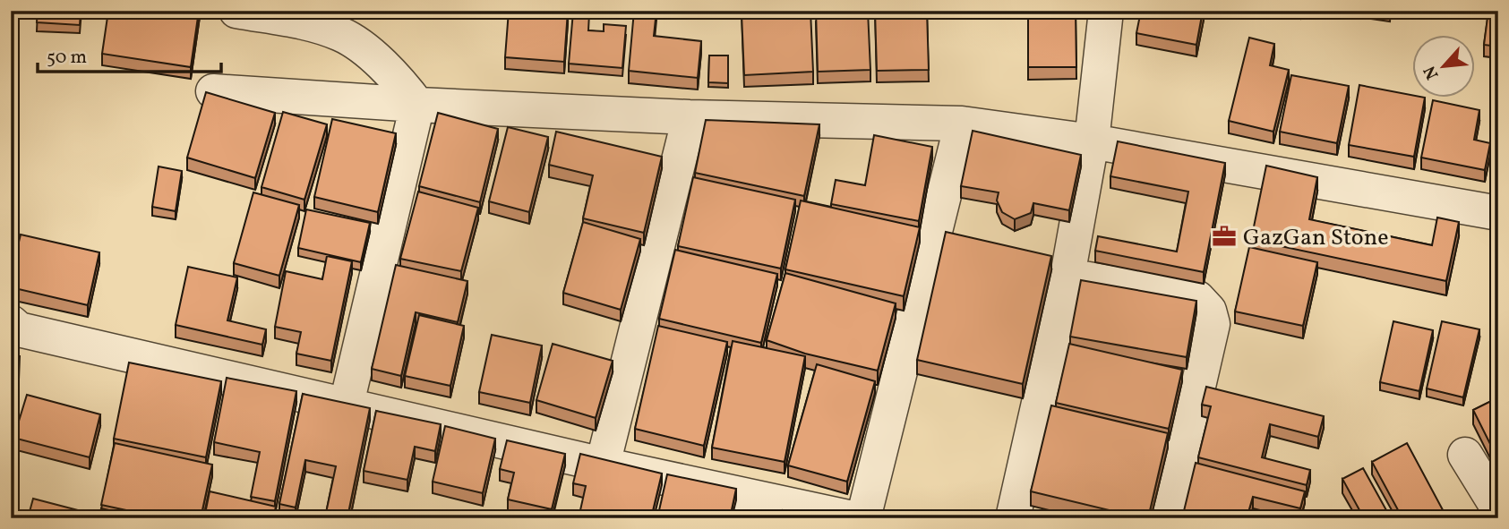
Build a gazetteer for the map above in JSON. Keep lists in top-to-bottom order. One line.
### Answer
{"places":{"office":["GazGan Stone"]},"scale_bar":"50 m","north":"bottom left"}
